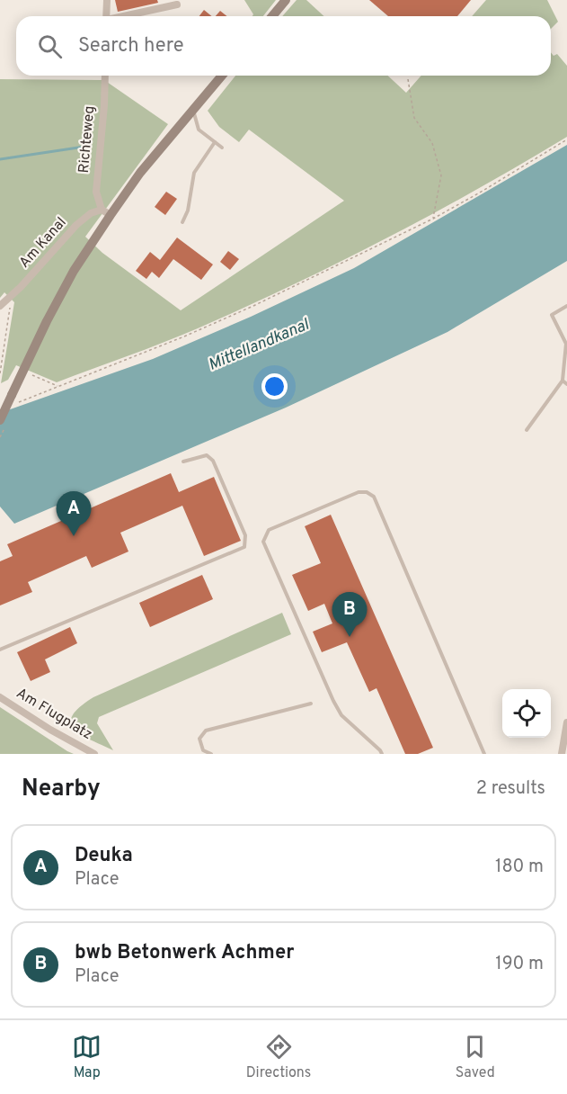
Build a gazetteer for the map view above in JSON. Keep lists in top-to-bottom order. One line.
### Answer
{"streets":{"street":["Richteweg","Am Kanal","Am Flugplatz"]},"crossings":[["Richteweg","Am Kanal"]],"water":["Mittellandkanal"],"page":{"search":"Search here","pins":["A","B"],"heading":["Nearby","2 results"],"list":[{"mark":"A","name":"Deuka","note":"Place","value":"180 m"},{"mark":"B","name":"bwb Betonwerk Achmer","note":"Place","value":"190 m"}],"nav":["Map","Directions","Saved"]}}
